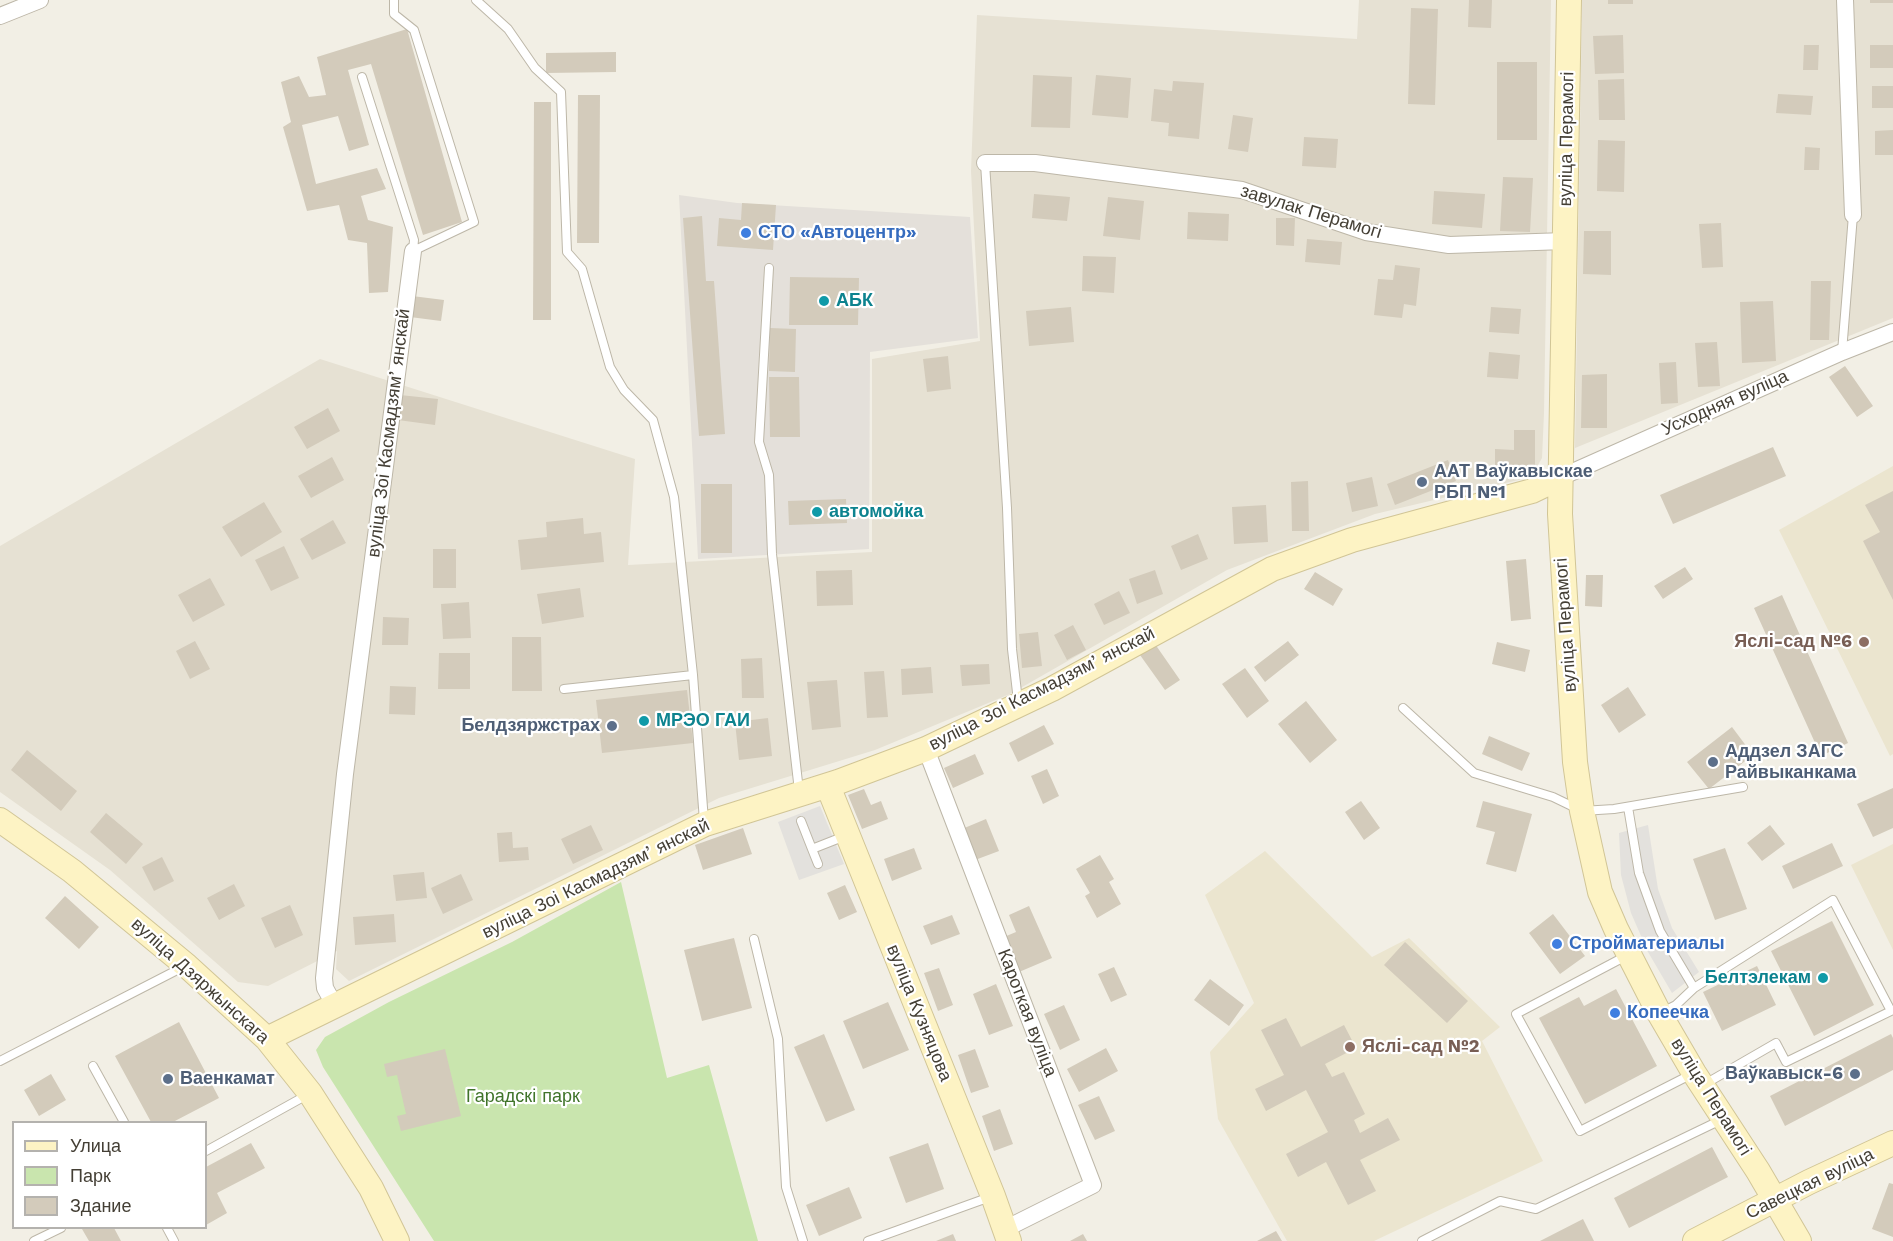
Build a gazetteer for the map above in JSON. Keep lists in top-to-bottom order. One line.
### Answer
{"streets":{"main road":["вуліца Перамогі","вуліца Зоі Касмадзямʼянскай","вуліца Дзяржынскага","вуліца Кузняцова","Савецкая вуліца"],"street":["завулак Перамогі","Усходняя вуліца","Кароткая вуліца"]},"crossings":[["вуліца Перамогі","завулак Перамогі"],["вуліца Перамогі","Усходняя вуліца"],["вуліца Перамогі","вуліца Зоі Касмадзямʼянскай"],["вуліца Перамогі","Савецкая вуліца"],["Усходняя вуліца","вуліца Зоі Касмадзямʼянскай"],["вуліца Зоі Касмадзямʼянскай","вуліца Дзяржынскага"],["вуліца Зоі Касмадзямʼянскай","вуліца Кузняцова"],["вуліца Зоі Касмадзямʼянскай","Кароткая вуліца"],["вуліца Кузняцова","Кароткая вуліца"]],"parks":["Гарадскі парк"],"places":["СТО «Автоцентр»","АБК","ААТ Ваўкавыскае РБП №1","автомойка","Яслі-сад №6","МРЭО ГАИ","Белдзяржстрах","Аддзел ЗАГС Райвыканкама","Стройматериалы","Белтэлекам","Копеечка","Яслі-сад №2","Ваўкавыск-6","Ваенкамат"],"legend":["Улица","Парк","Здание"]}
